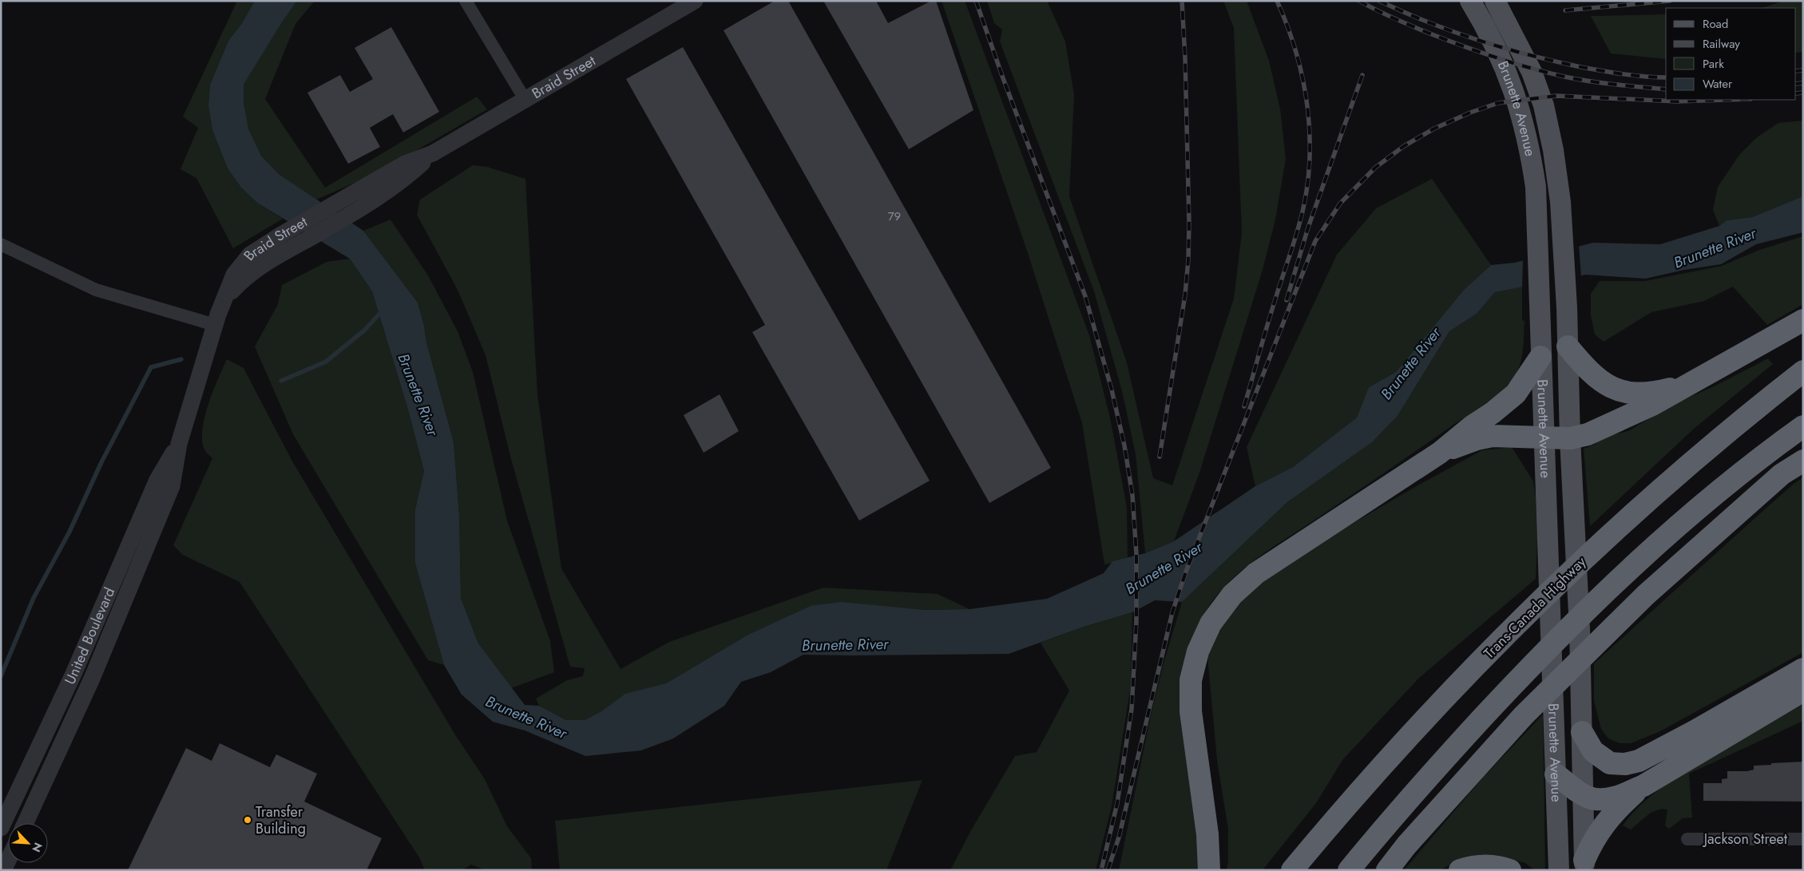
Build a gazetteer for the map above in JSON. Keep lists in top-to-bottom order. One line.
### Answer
{"streets":{"highway":["Trans-Canada Highway"],"main road":["Brunette Avenue"],"street":["Braid Street","United Boulevard","Jackson Street"]},"crossings":[["Braid Street","United Boulevard"]],"water":["Brunette River"],"places":["Transfer Building"],"house_numbers":["79"],"legend":["Road","Railway","Park","Water"],"north":"bottom right"}
